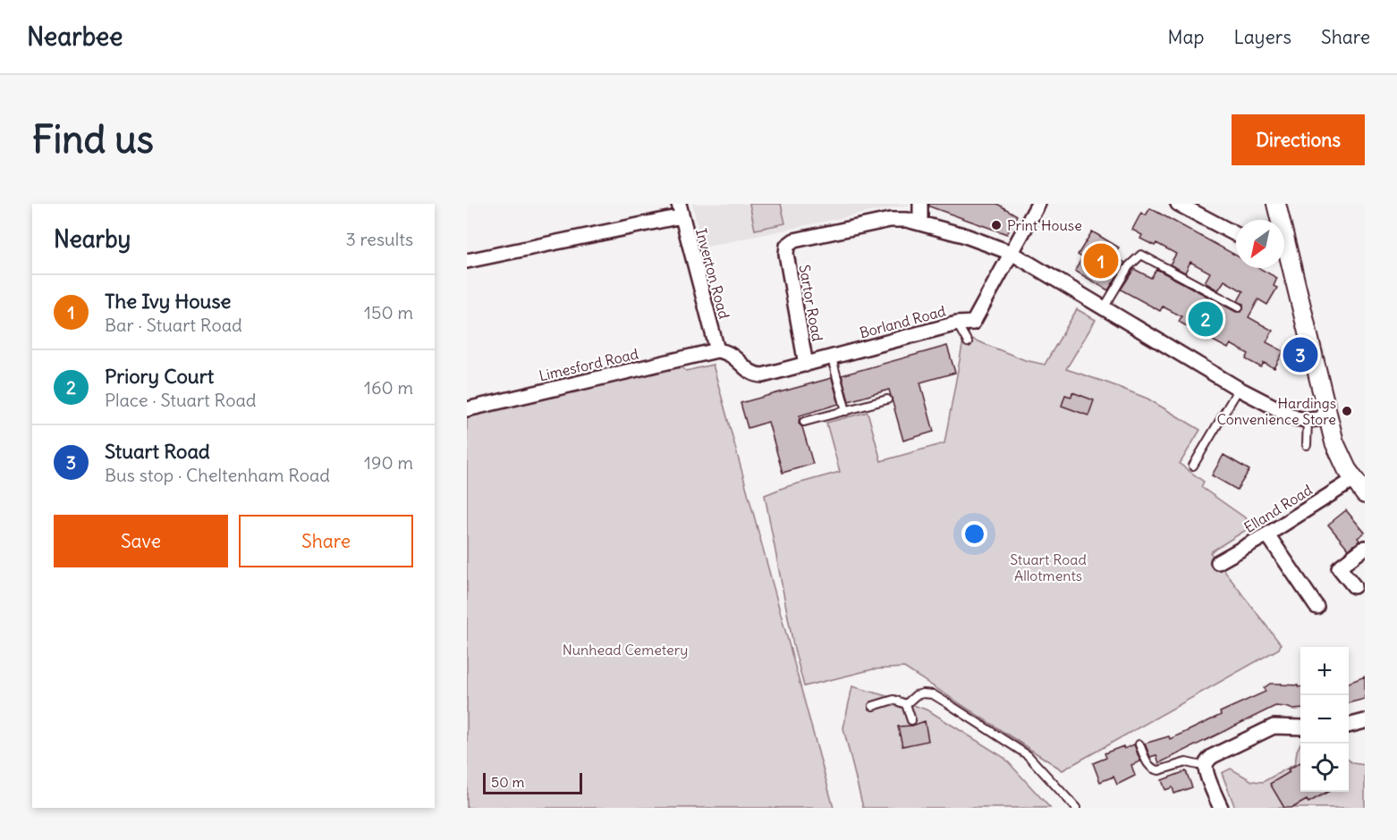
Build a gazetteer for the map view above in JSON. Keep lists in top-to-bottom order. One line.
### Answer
{"streets":{"street":["Inverton Road","Sartor Road","Borland Road","Limesford Road","Elland Road"]},"crossings":[["Inverton Road","Borland Road"],["Inverton Road","Limesford Road"],["Sartor Road","Borland Road"],["Borland Road","Limesford Road"]],"parks":["Stuart Road Allotments","Nunhead Cemetery"],"places":["Print House","Hardings Convenience Store"],"scale_bar":"50 m","north":"bottom left","page":{"header":"Nearbee","nav":["Map","Layers","Share"],"buttons":["Directions",["Save","Share"]],"title":"Find us","heading":["Nearby","3 results"],"pins":["1","2","3"],"list":[{"mark":"1","name":"The Ivy House","note":"Bar · Stuart Road","value":"150 m"},{"mark":"2","name":"Priory Court","note":"Place · Stuart Road","value":"160 m"},{"mark":"3","name":"Stuart Road","note":"Bus stop · Cheltenham Road","value":"190 m"}],"map_buttons":["+","−"],"scale":"50 m"}}
